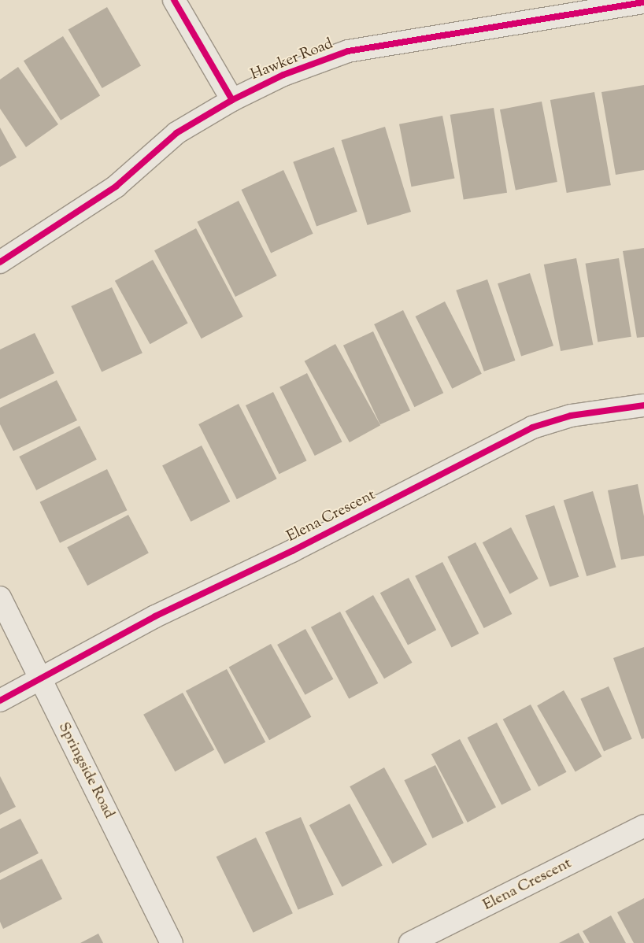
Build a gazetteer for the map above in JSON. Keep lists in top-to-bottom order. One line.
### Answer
{"streets":{"street":["Hawker Road","Elena Crescent","Springside Road"]},"crossings":[["Elena Crescent","Springside Road"]]}
